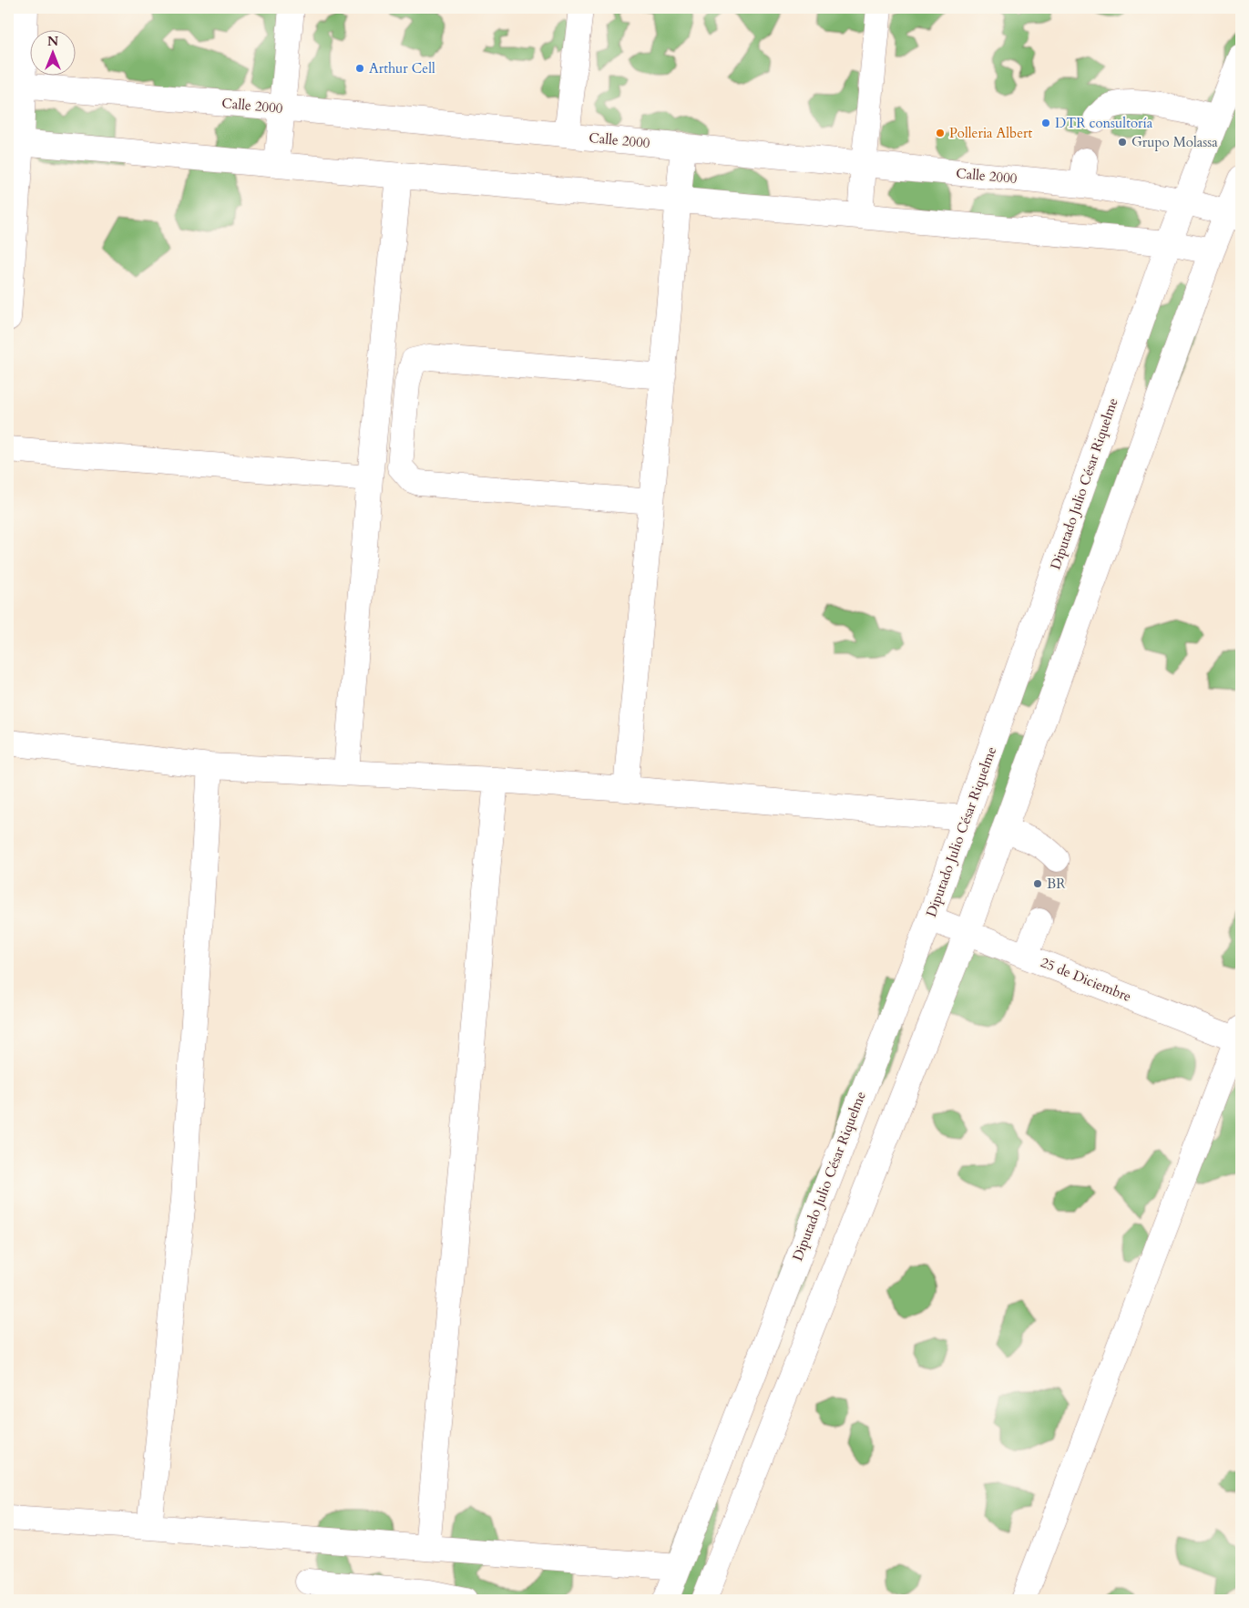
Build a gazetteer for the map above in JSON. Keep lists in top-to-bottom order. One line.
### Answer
{"streets":{"street":["Calle 2000","Diputado Julio César Riquelme","25 de Diciembre"]},"crossings":[["Calle 2000","Diputado Julio César Riquelme"],["Diputado Julio César Riquelme","25 de Diciembre"]],"places":["Arthur Cell","DTR consultoría","Polleria Albert","Grupo Molassa","BR"],"north":"top"}
